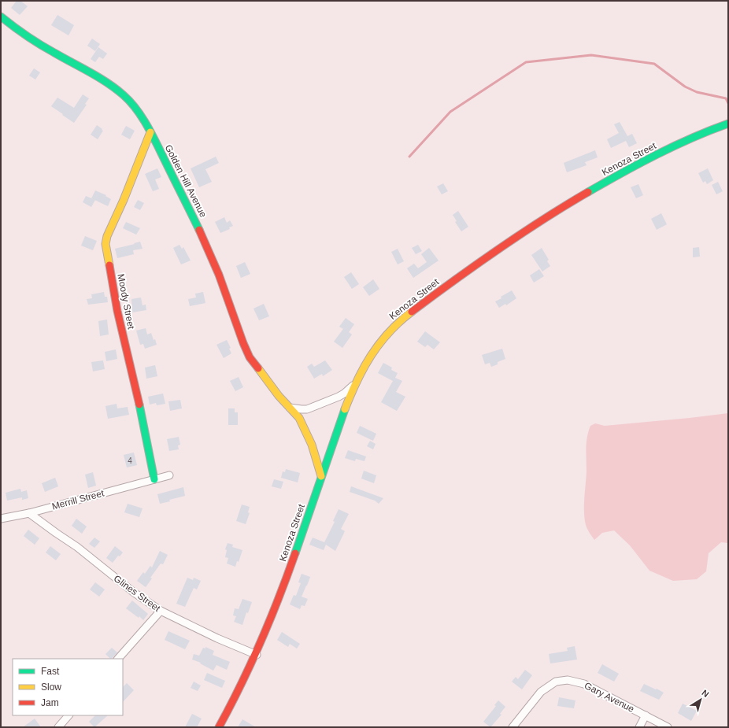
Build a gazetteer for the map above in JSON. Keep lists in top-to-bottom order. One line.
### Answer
{"streets":{"street":["Kenoza Street","Golden Hill Avenue","Moody Street","Merrill Street","Glines Street","Gary Avenue"]},"crossings":[["Kenoza Street","Golden Hill Avenue"],["Kenoza Street","Glines Street"],["Golden Hill Avenue","Moody Street"],["Moody Street","Merrill Street"],["Merrill Street","Glines Street"]],"house_numbers":["4"],"legend":["Fast","Slow","Jam"],"north":"top right"}
